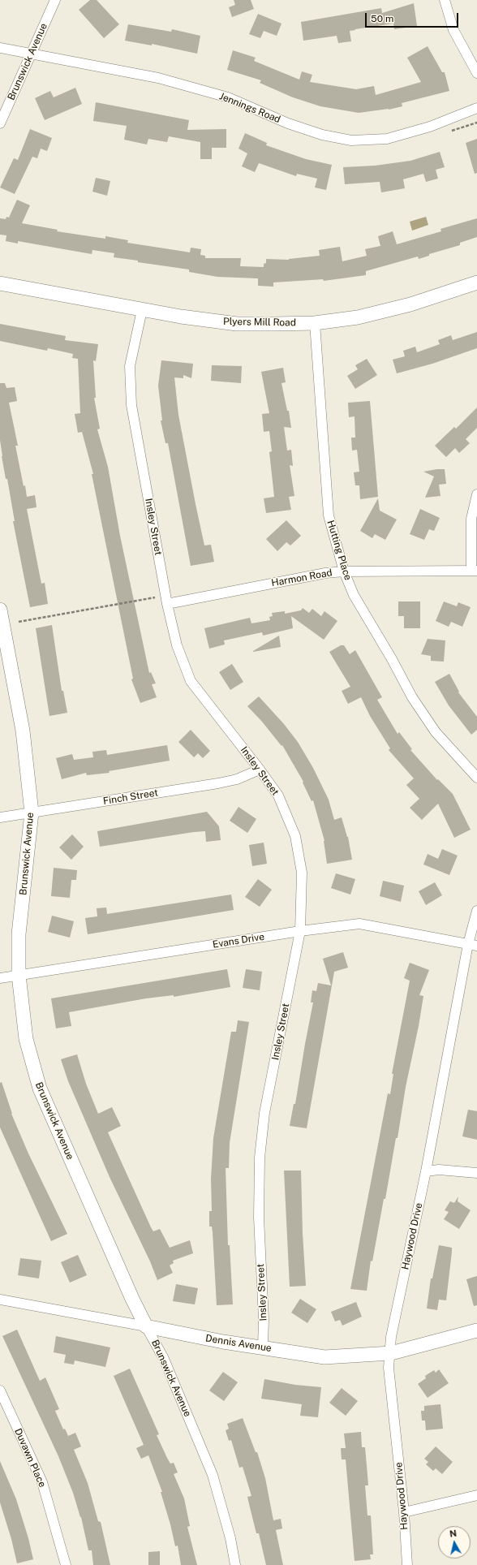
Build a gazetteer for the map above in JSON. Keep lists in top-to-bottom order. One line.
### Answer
{"streets":{"street":["Brunswick Avenue","Jennings Road","Plyers Mill Road","Insley Street","Hutting Place","Harmon Road","Finch Street","Evans Drive","Haywood Drive","Dennis Avenue","Duvawn Place"]},"crossings":[["Brunswick Avenue","Jennings Road"],["Brunswick Avenue","Finch Street"],["Brunswick Avenue","Evans Drive"],["Brunswick Avenue","Dennis Avenue"],["Plyers Mill Road","Insley Street"],["Plyers Mill Road","Hutting Place"],["Insley Street","Harmon Road"],["Insley Street","Finch Street"],["Insley Street","Evans Drive"],["Insley Street","Dennis Avenue"],["Hutting Place","Harmon Road"],["Evans Drive","Haywood Drive"],["Haywood Drive","Dennis Avenue"]],"scale_bar":"50 m","north":"top"}
